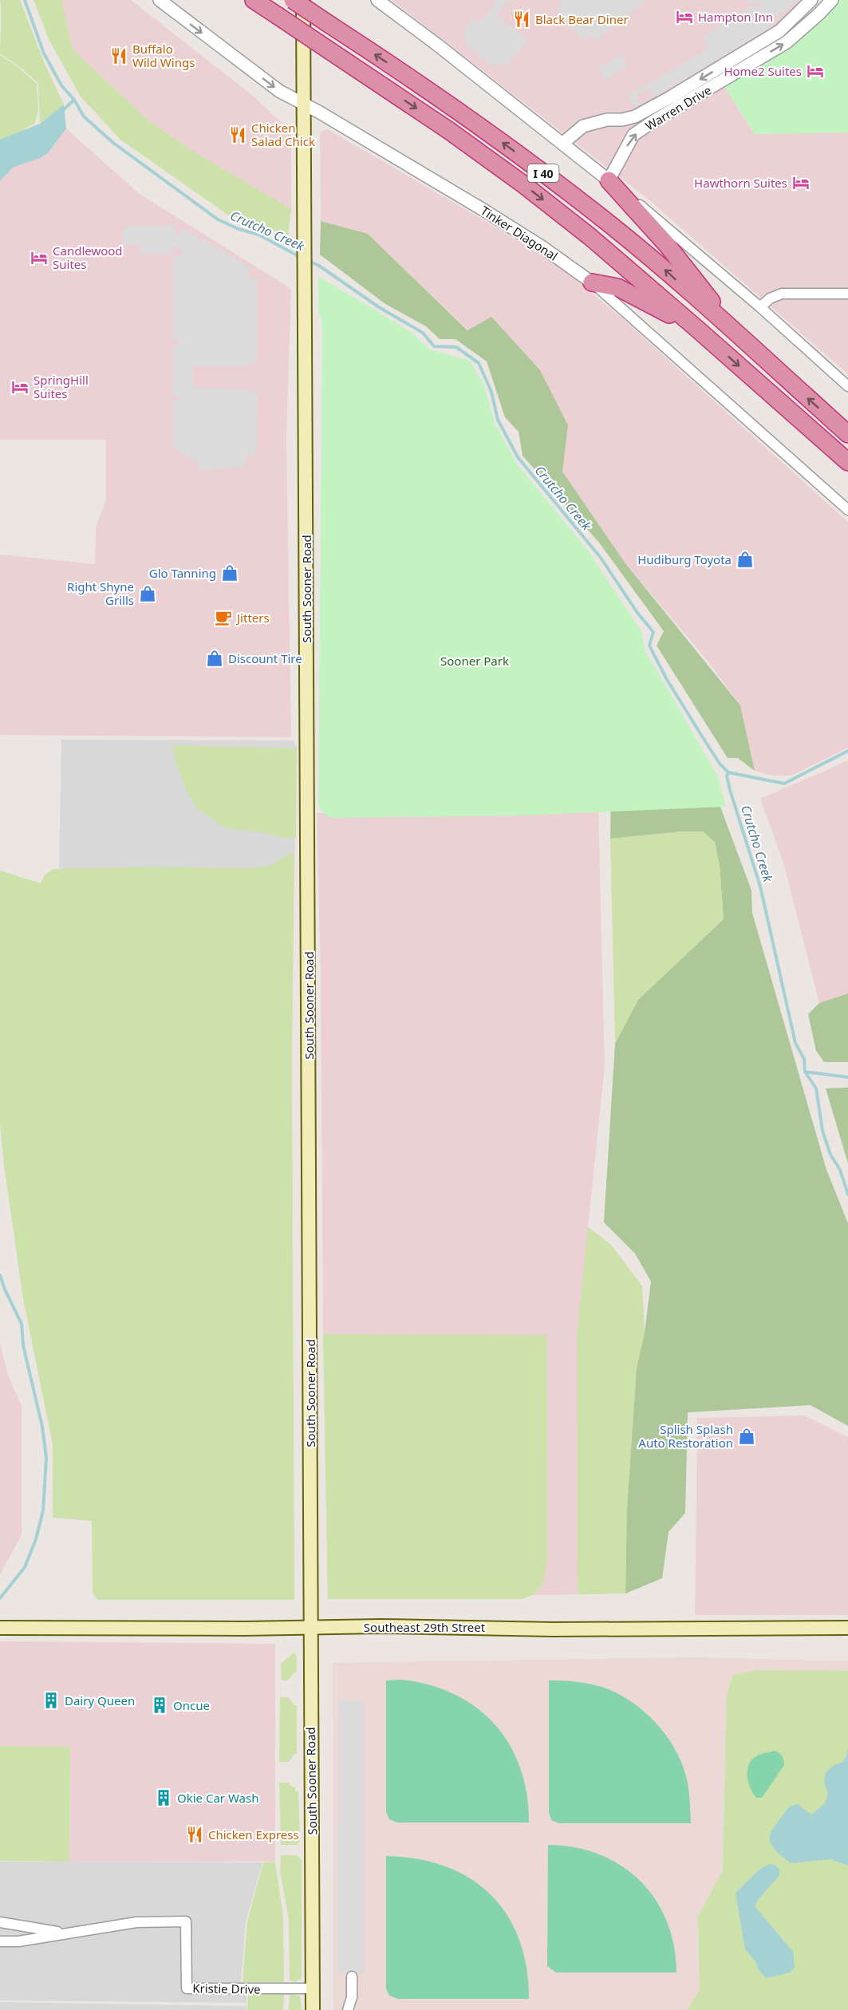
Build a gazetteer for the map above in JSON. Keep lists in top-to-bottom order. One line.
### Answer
{"streets":{"highway":["I 40"],"main road":["South Sooner Road","Southeast 29th Street"],"street":["Warren Drive","Tinker Diagonal","Kristie Drive"]},"crossings":[["I 40","South Sooner Road"],["Tinker Diagonal","South Sooner Road"],["South Sooner Road","Southeast 29th Street"],["South Sooner Road","Kristie Drive"]],"water":["Crutcho Creek"],"parks":["Sooner Park"],"places":{"hotel":["Hampton Inn","Home2 Suites","Hawthorn Suites","Candlewood Suites","SpringHill Suites"],"restaurant":["Black Bear Diner","Buffalo Wild Wings","Chicken Salad Chick","Chicken Express"],"shop":["Hudiburg Toyota","Glo Tanning","Right Shyne Grills","Discount Tire","Splish Splash Auto Restoration"],"cafe":["Jitters"],"building":["Dairy Queen","Oncue","Okie Car Wash"]}}
